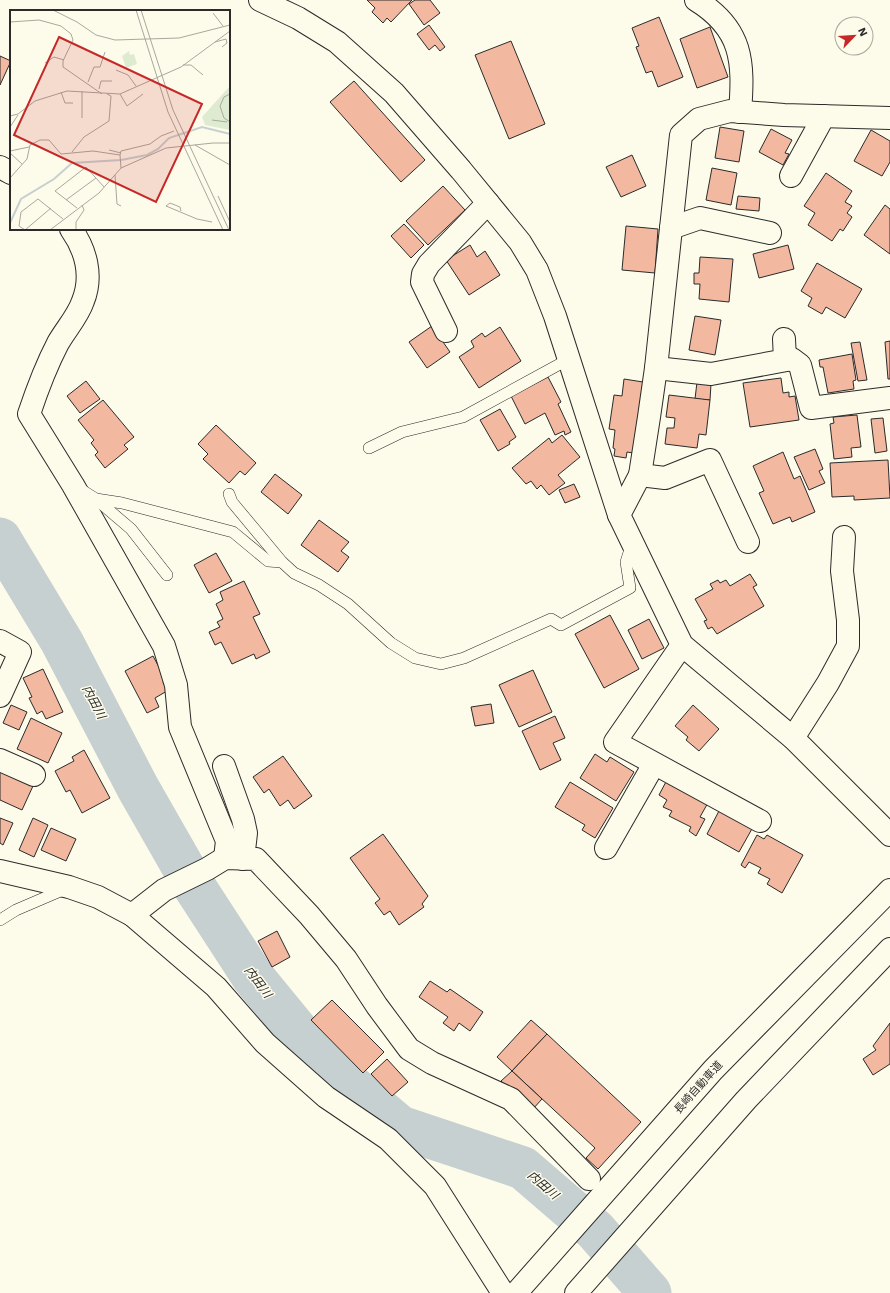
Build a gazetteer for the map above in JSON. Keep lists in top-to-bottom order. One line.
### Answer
{"streets":{"main road":["長崎自動車道"]},"water":["内田川"],"north":"top right"}
